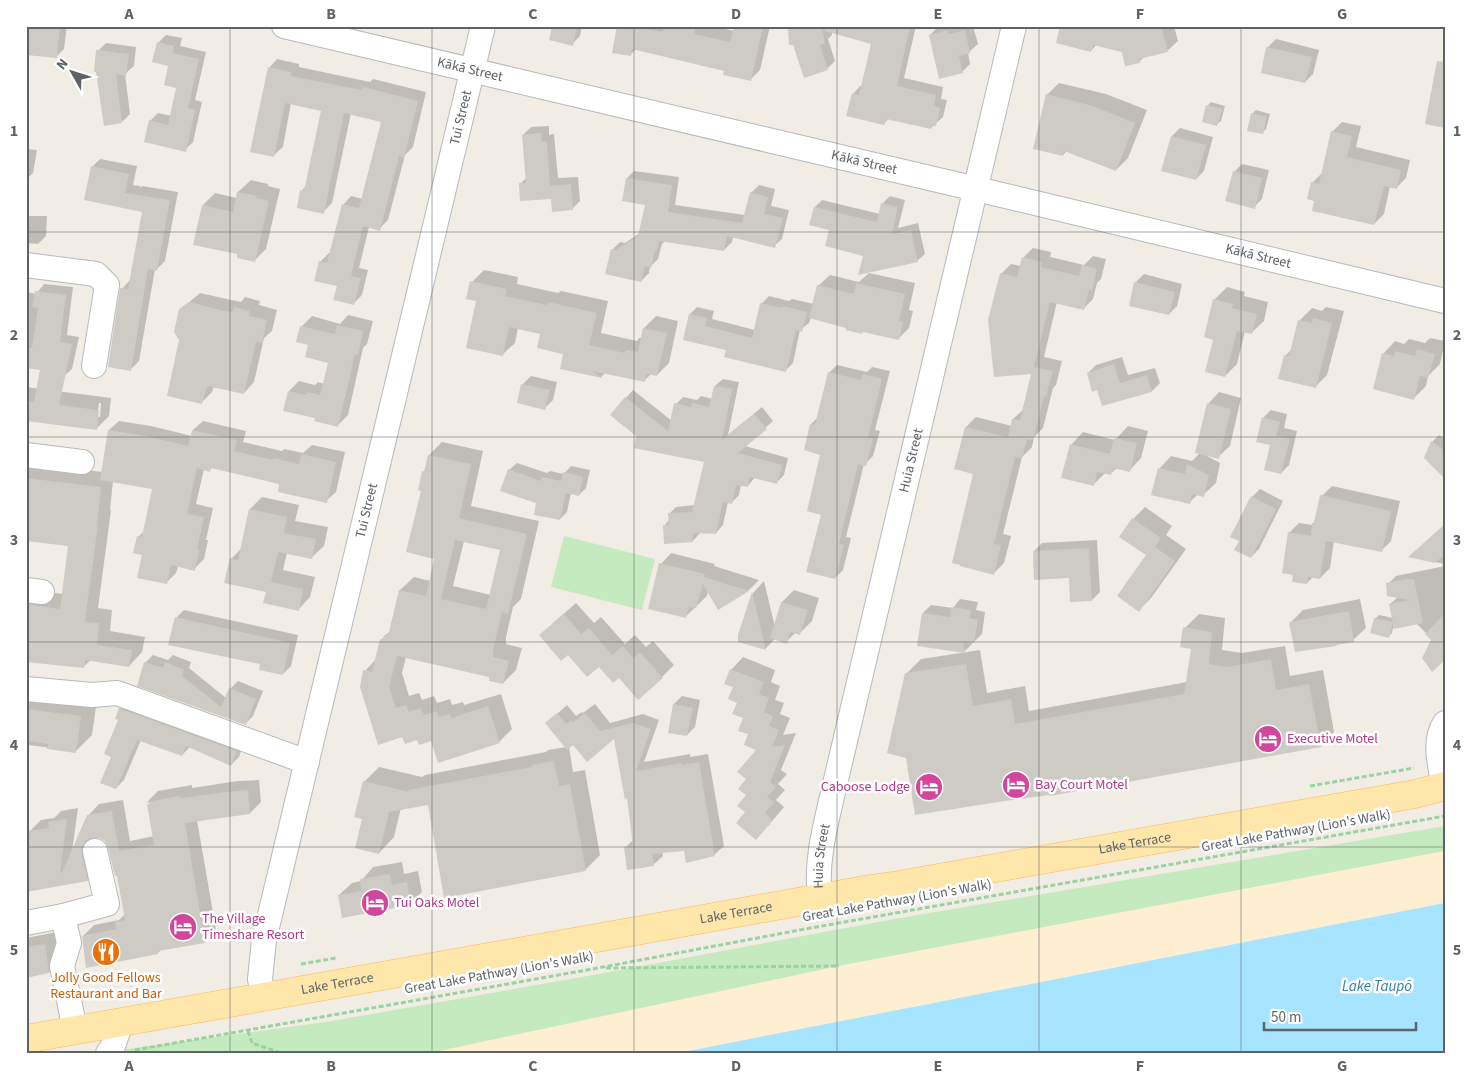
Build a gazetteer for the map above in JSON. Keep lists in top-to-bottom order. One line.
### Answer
{"streets":{"main road":["Lake Terrace"],"street":["Kākā Street","Tui Street","Huia Street"],"path":["Great Lake Pathway (Lion's Walk)"]},"crossings":[["Kākā Street","Tui Street"],["Kākā Street","Huia Street"],["Tui Street","Lake Terrace"],["Huia Street","Lake Terrace"]],"water":["Lake Taupō"],"places":{"hotel":["Executive Motel","Bay Court Motel","Caboose Lodge","Tui Oaks Motel","The Village Timeshare Resort"],"restaurant":["Jolly Good Fellows Restaurant and Bar"]},"scale_bar":"50 m","north":"top left","grid":{"columns":["A","B","C","D","E","F","G"],"rows":["1","2","3","4","5"]}}
